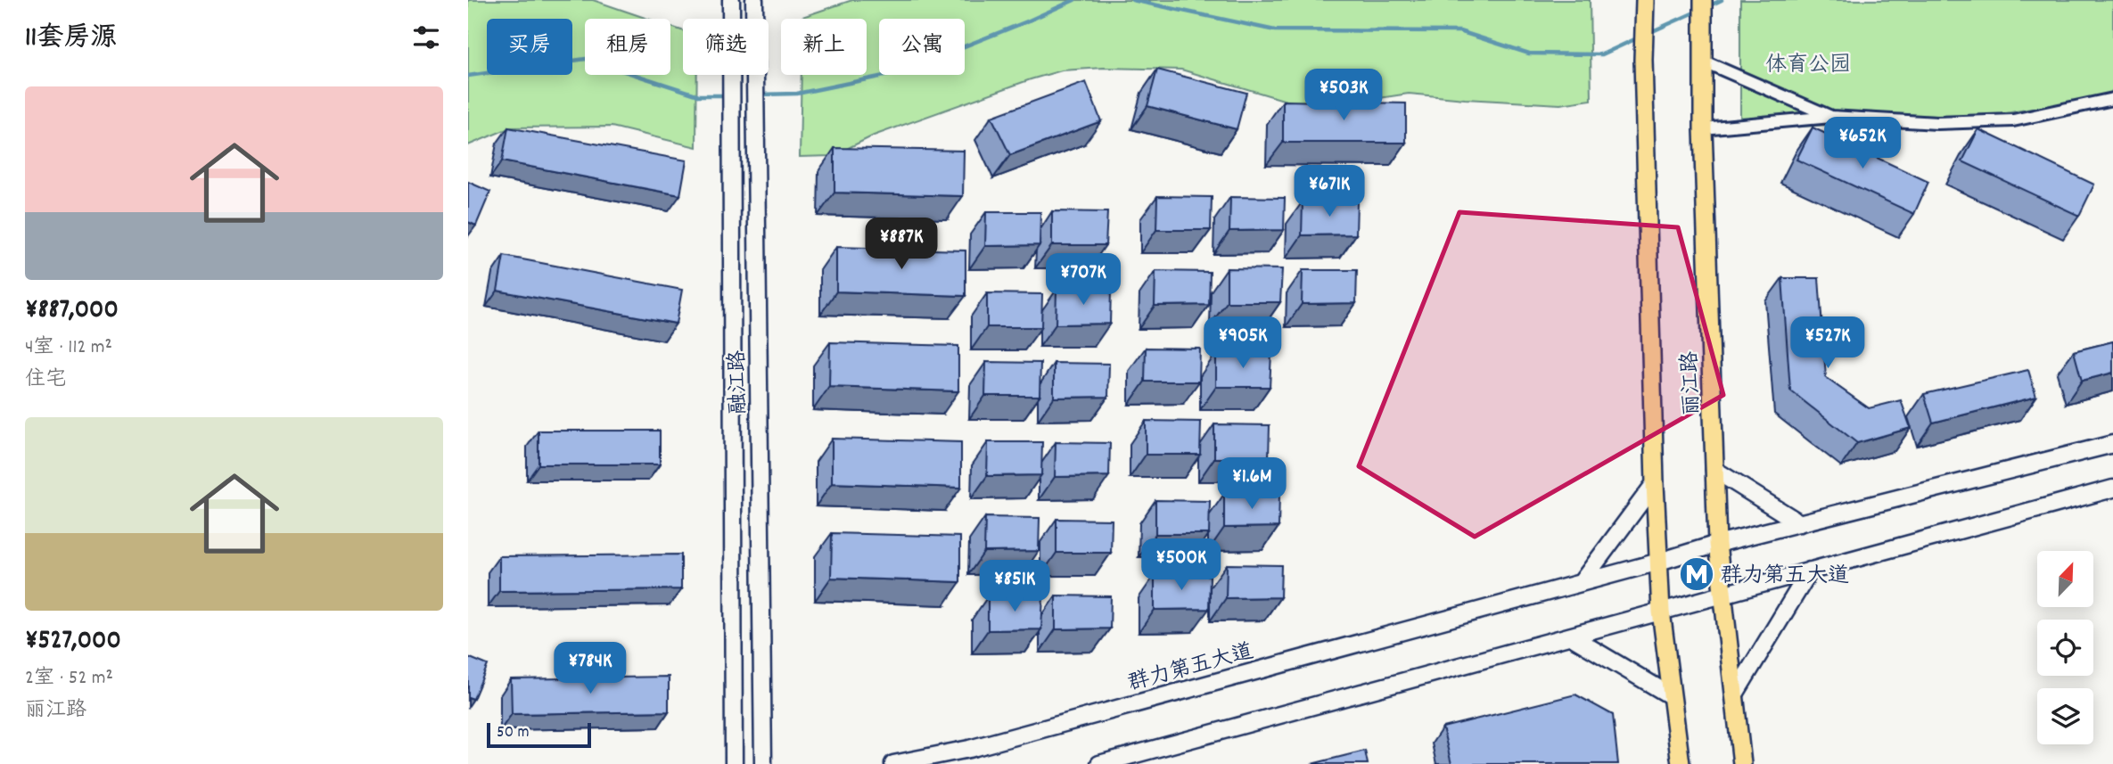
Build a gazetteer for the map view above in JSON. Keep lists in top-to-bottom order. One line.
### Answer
{"streets":{"main road":["融江路","丽江路","群力第五大道"]},"crossings":[["丽江路","群力第五大道"]],"parks":["体育公园"],"places":{"metro station":["群力第五大道"]},"scale_bar":"50 m","north":"top right","page":{"heading":"11套房源","chip":["买房","租房","筛选","新上","公寓"],"price":["¥503K","¥652K","¥671K","¥887K","¥707K","¥905K","¥527K","¥1.6M","¥500K","¥851K","¥784K"],"list":[{"name":"¥887,000","note":"4室 · 112 m² · 住宅"},{"name":"¥527,000","note":"2室 · 52 m² · 丽江路"}],"scale":"50 m"}}
